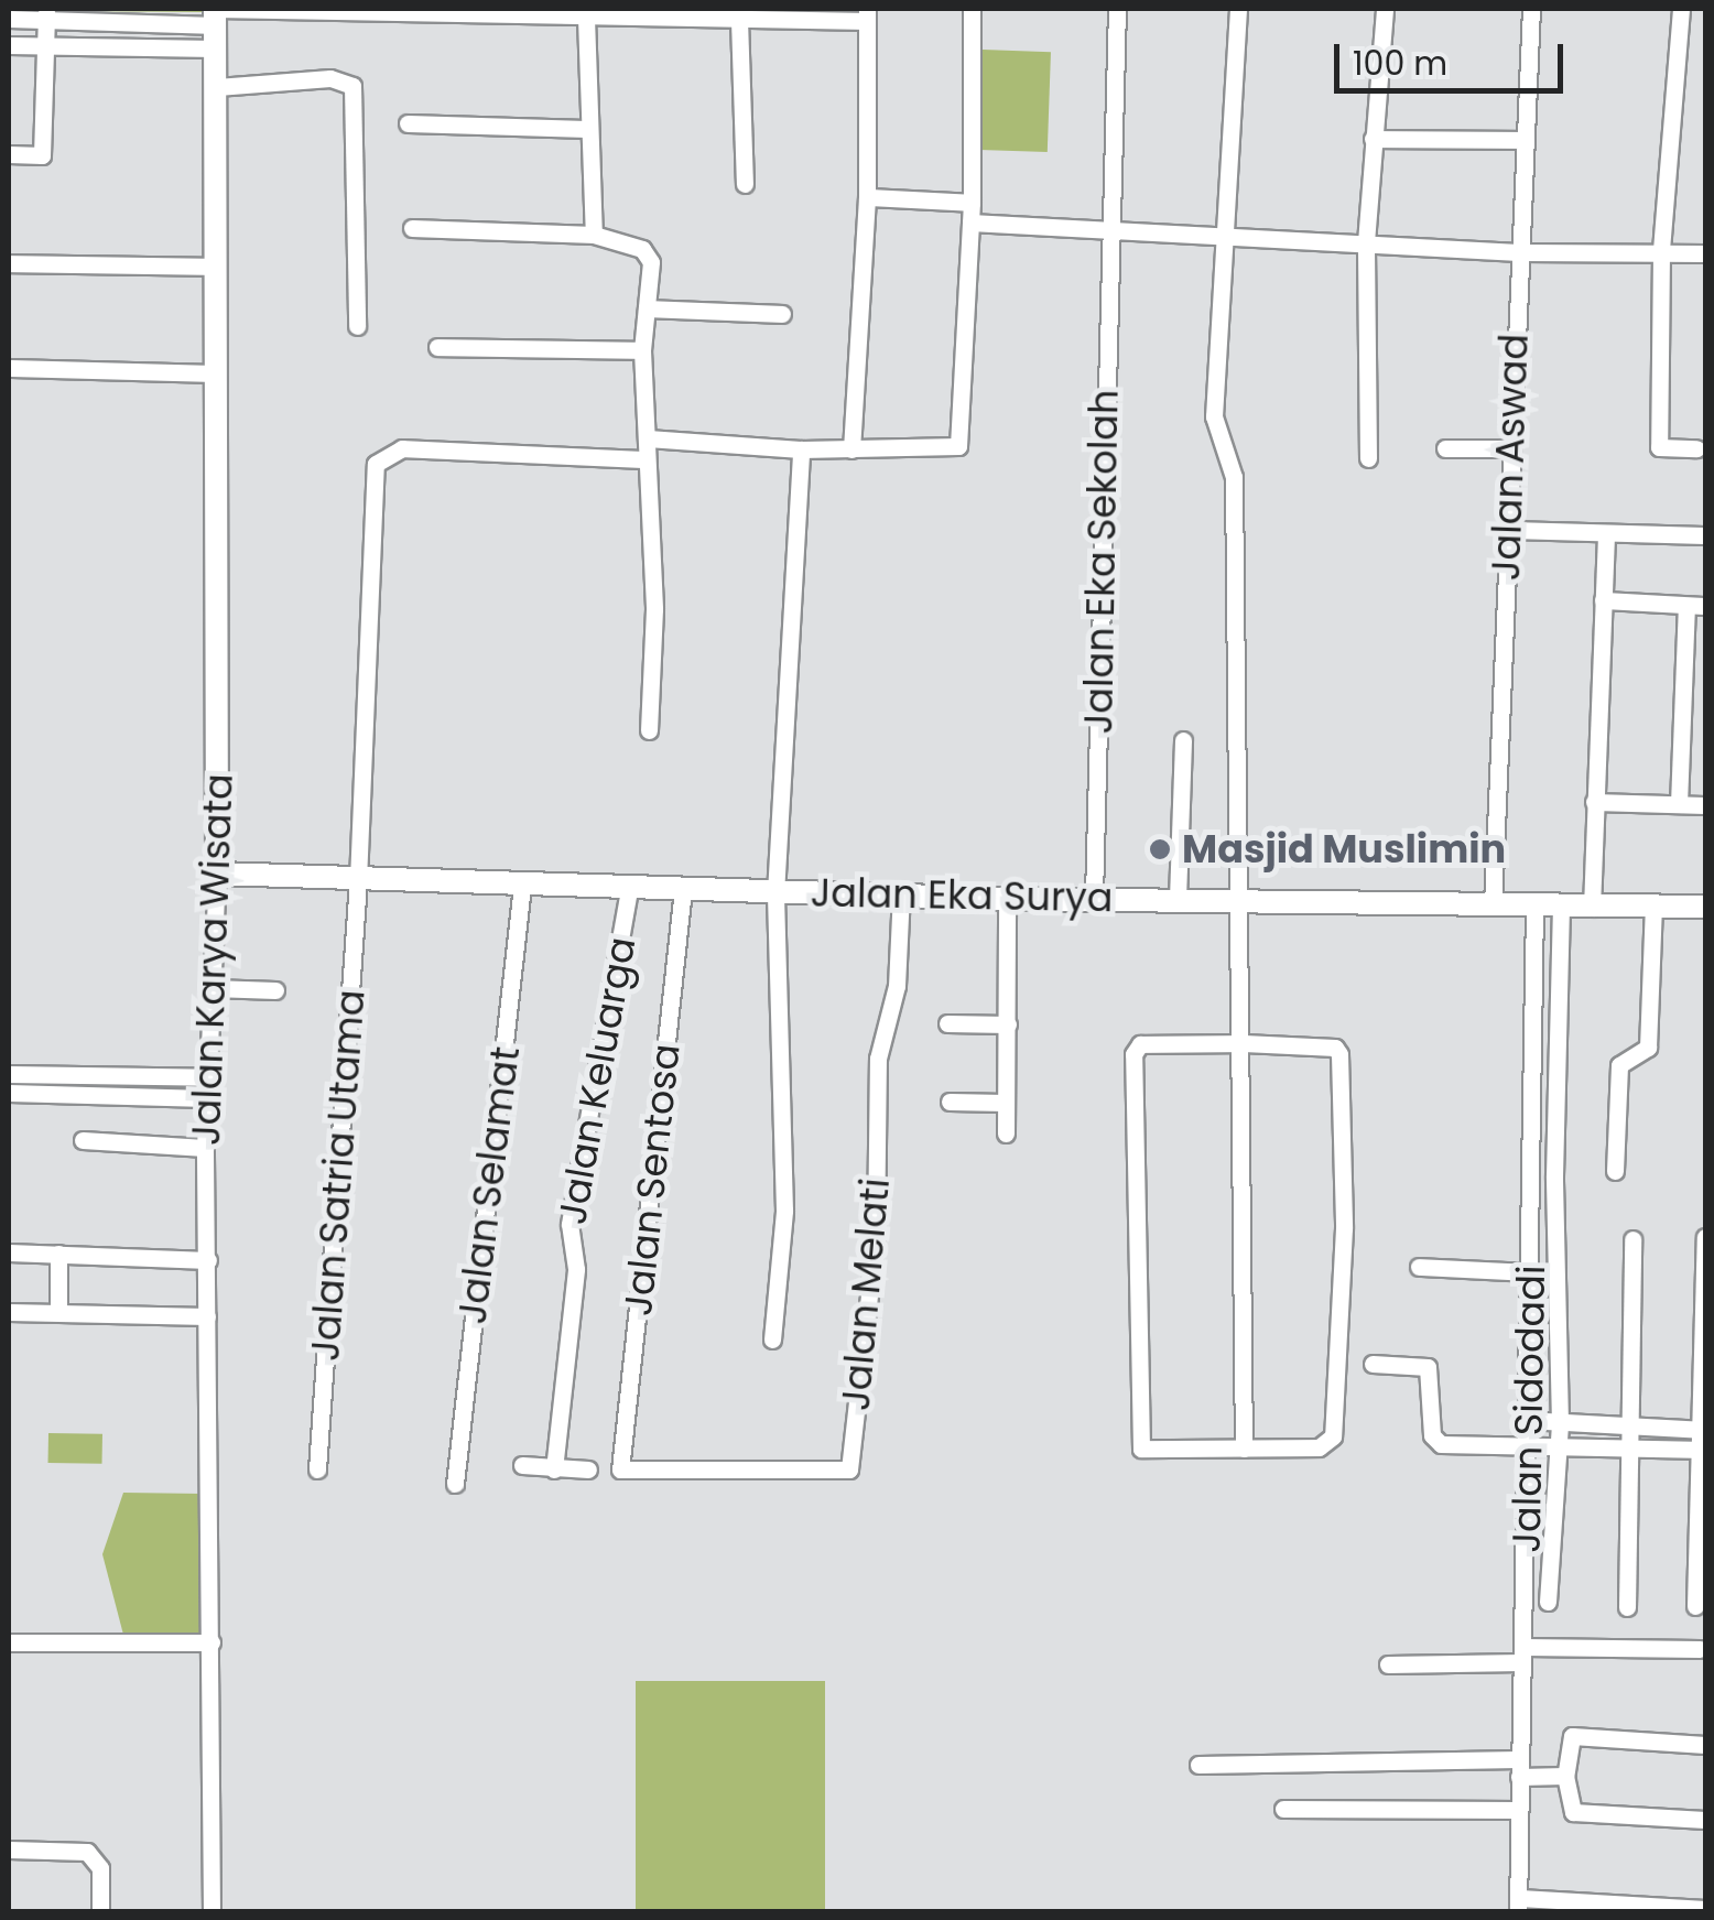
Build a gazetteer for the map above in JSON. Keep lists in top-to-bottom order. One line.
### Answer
{"streets":{"street":["Jalan Aswad","Jalan Eka Sekolah","Jalan Eka Surya","Jalan Karya Wisata","Jalan Keluarga","Jalan Satria Utama","Jalan Sentosa","Jalan Selamat","Jalan Melati","Jalan Sidodadi"]},"crossings":[["Jalan Aswad","Jalan Eka Surya"],["Jalan Eka Sekolah","Jalan Eka Surya"],["Jalan Eka Surya","Jalan Karya Wisata"],["Jalan Eka Surya","Jalan Keluarga"],["Jalan Eka Surya","Jalan Satria Utama"],["Jalan Eka Surya","Jalan Sentosa"],["Jalan Eka Surya","Jalan Selamat"],["Jalan Eka Surya","Jalan Melati"],["Jalan Eka Surya","Jalan Sidodadi"],["Jalan Sentosa","Jalan Melati"]],"places":["Masjid Muslimin"],"scale_bar":"100 m"}
